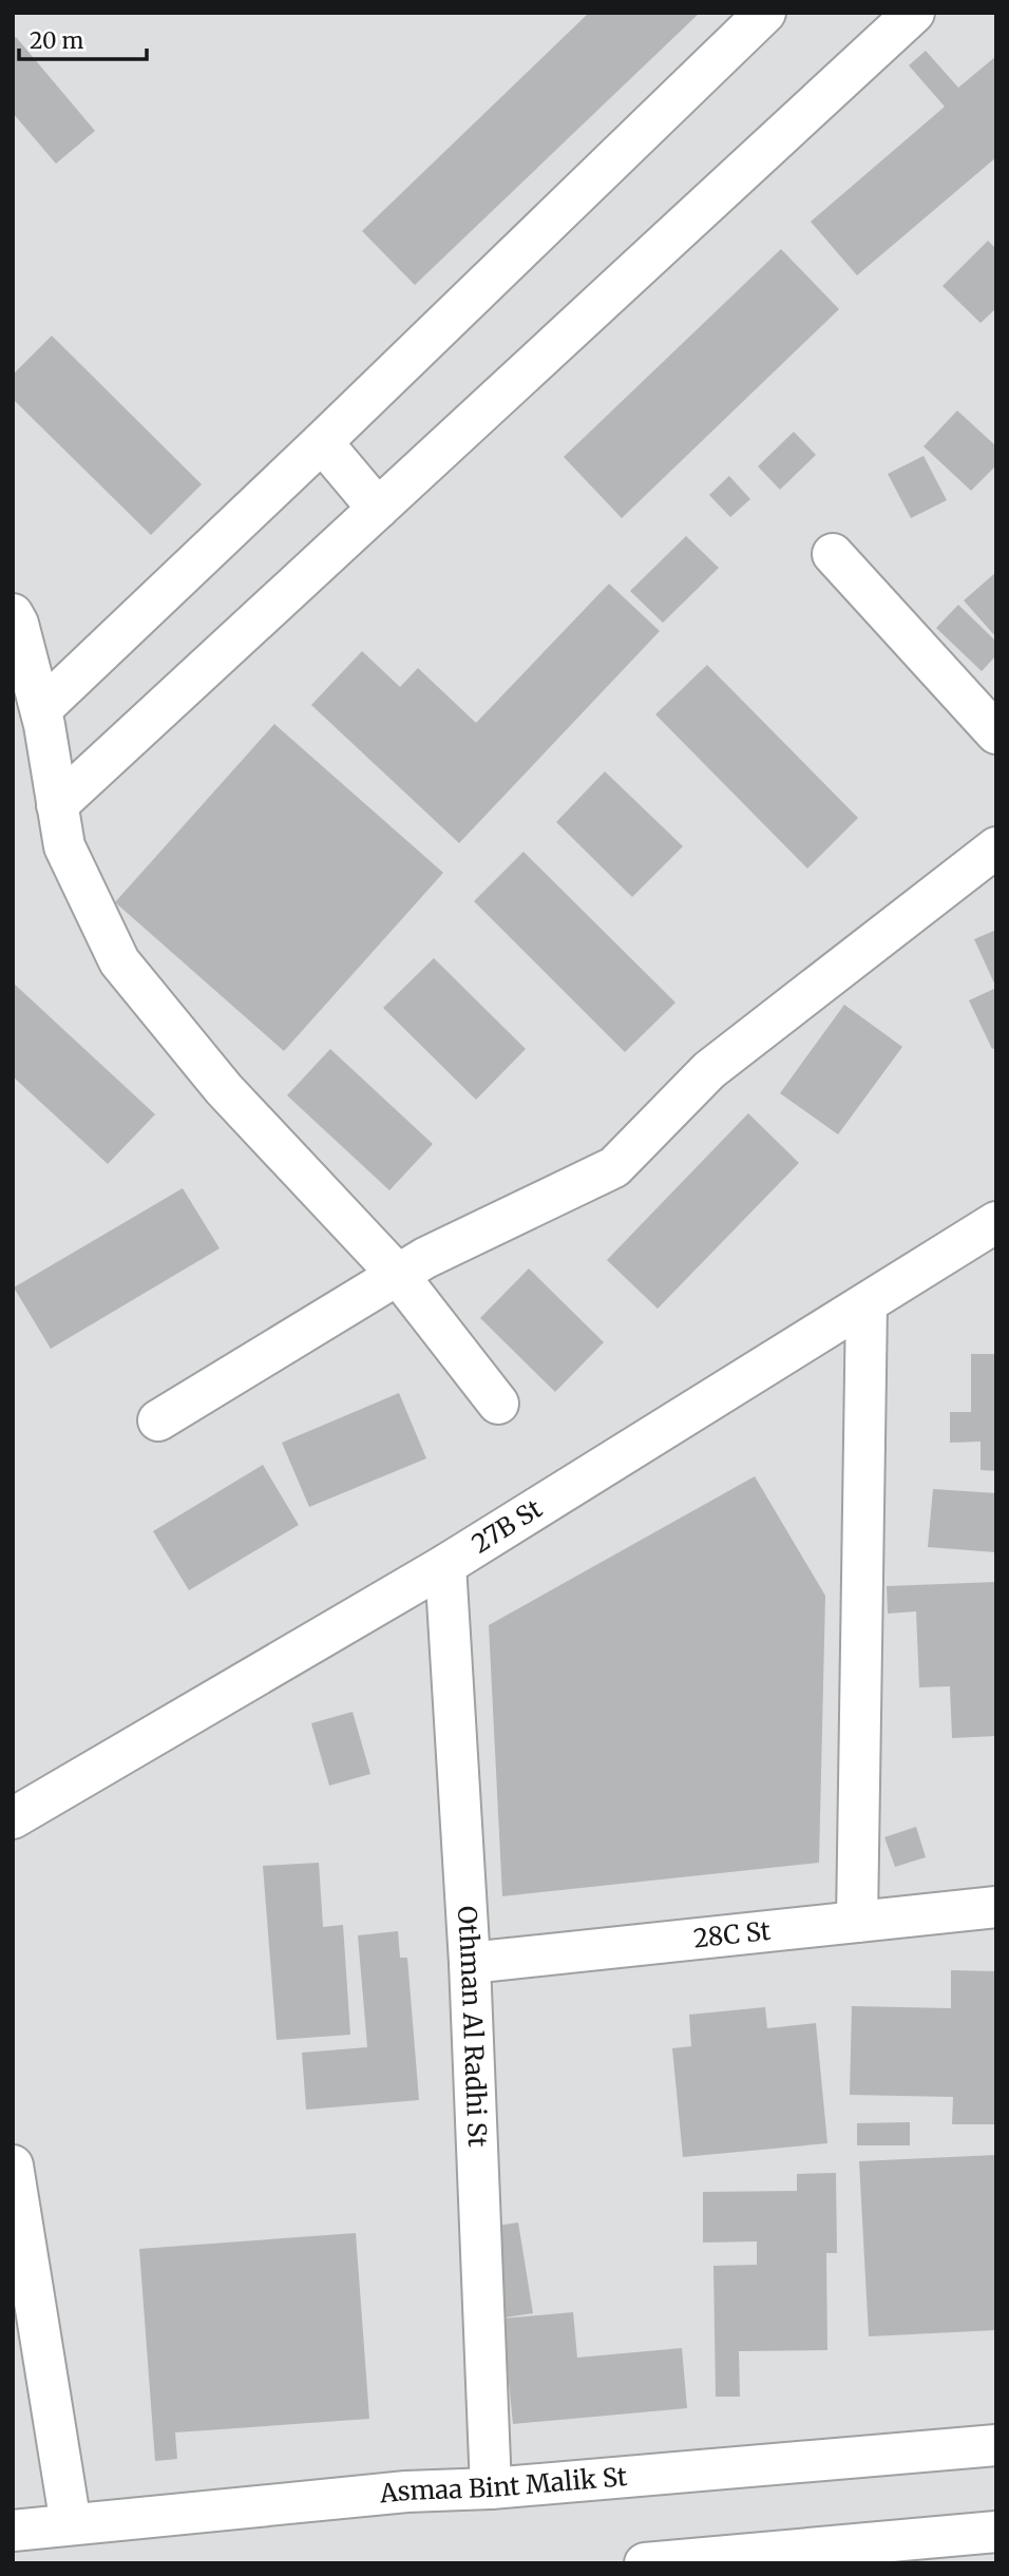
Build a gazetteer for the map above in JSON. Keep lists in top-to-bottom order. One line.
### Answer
{"streets":{"street":["27B St","28C St","Othman Al Radhi St","Asmaa Bint Malik St"]},"crossings":[["27B St","Othman Al Radhi St"],["28C St","Othman Al Radhi St"],["Othman Al Radhi St","Asmaa Bint Malik St"]],"scale_bar":"20 m"}
